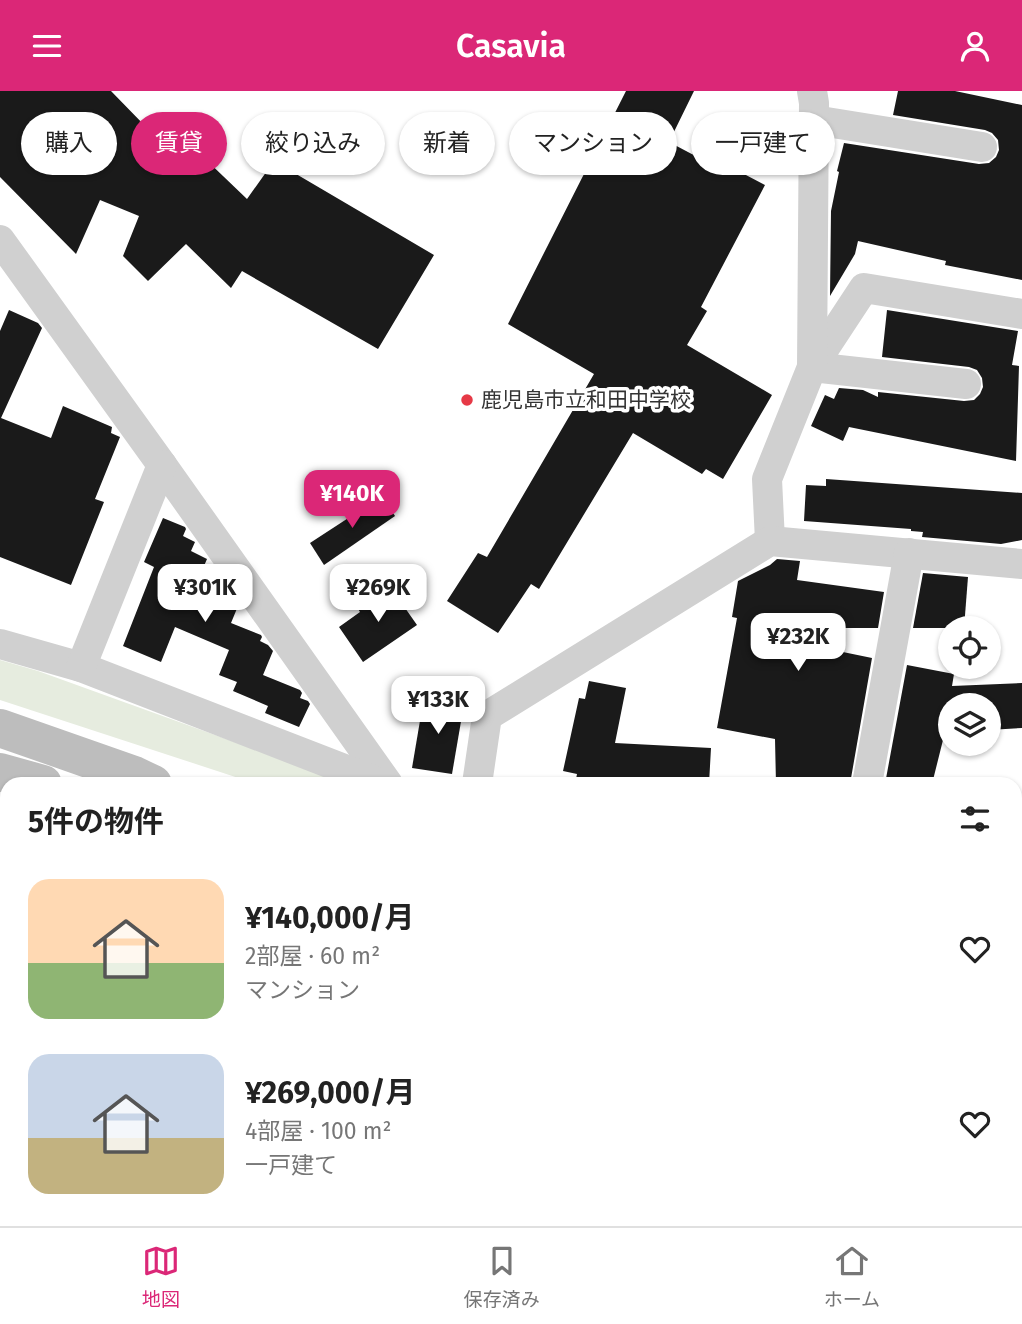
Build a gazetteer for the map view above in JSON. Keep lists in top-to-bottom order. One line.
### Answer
{"places":["鹿児島市立和田中学校"],"page":{"header":"Casavia","chip":["購入","賃貸","絞り込み","新着","マンション","一戸建て"],"price":["¥140K","¥301K","¥269K","¥232K","¥133K"],"heading":"5件の物件","list":[{"name":"¥140,000/月","note":"2部屋 · 60 m² · マンション"},{"name":"¥269,000/月","note":"4部屋 · 100 m² · 一戸建て"}],"tabs":["地図","保存済み","ホーム"]}}
